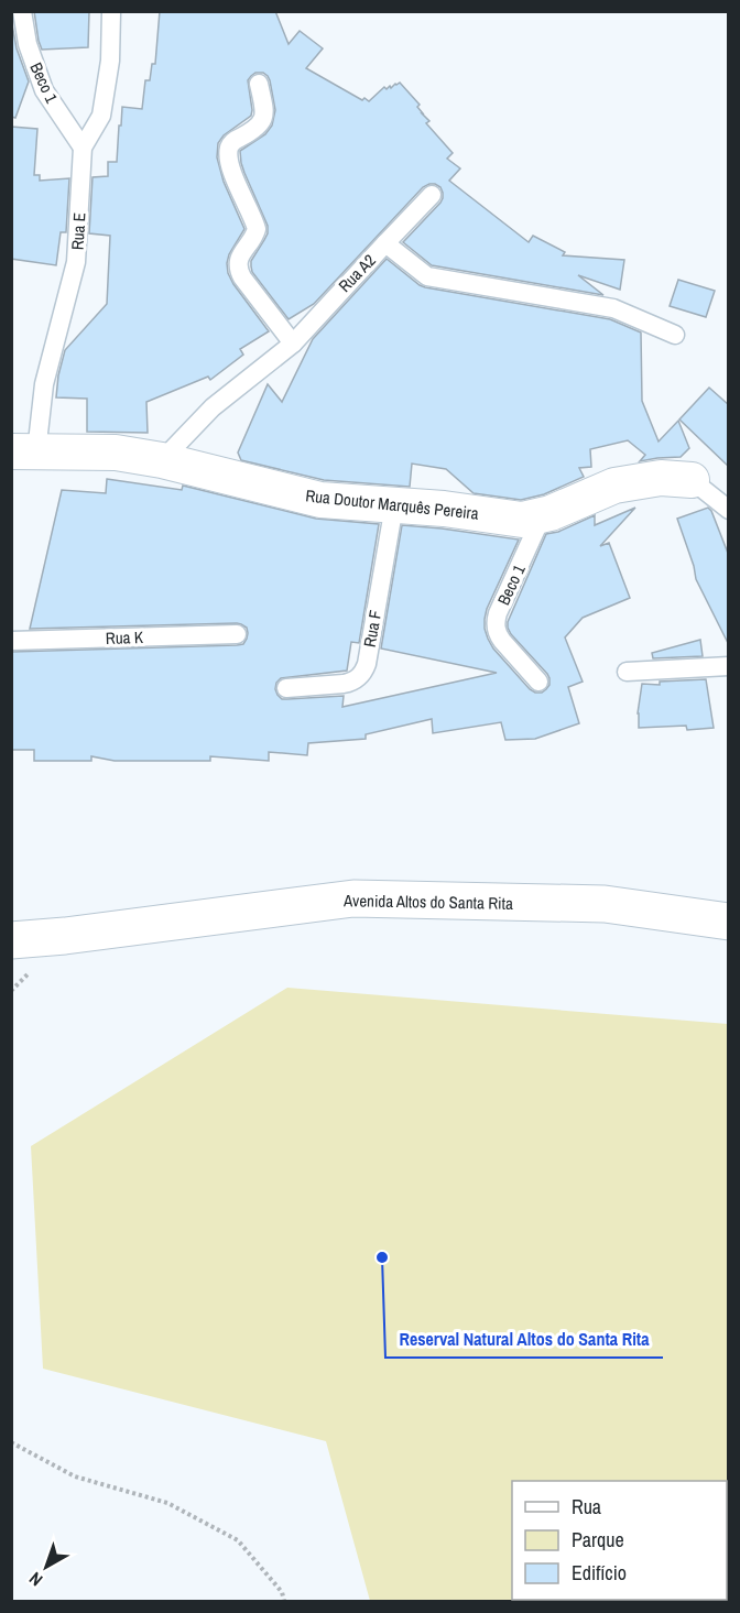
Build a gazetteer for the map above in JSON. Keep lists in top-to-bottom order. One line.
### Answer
{"streets":{"street":["Rua Doutor Marquês Pereira","Avenida Altos do Santa Rita"],"lane":["Beco 1","Rua E","Rua A2","Rua F","Rua K"]},"crossings":[["Beco 1","Rua E"],["Beco 1","Rua Doutor Marquês Pereira"],["Rua E","Rua Doutor Marquês Pereira"],["Rua A2","Rua Doutor Marquês Pereira"],["Rua Doutor Marquês Pereira","Rua F"]],"places":["Reserval Natural Altos do Santa Rita"],"legend":["Rua","Parque","Edifício"],"north":"bottom left"}
